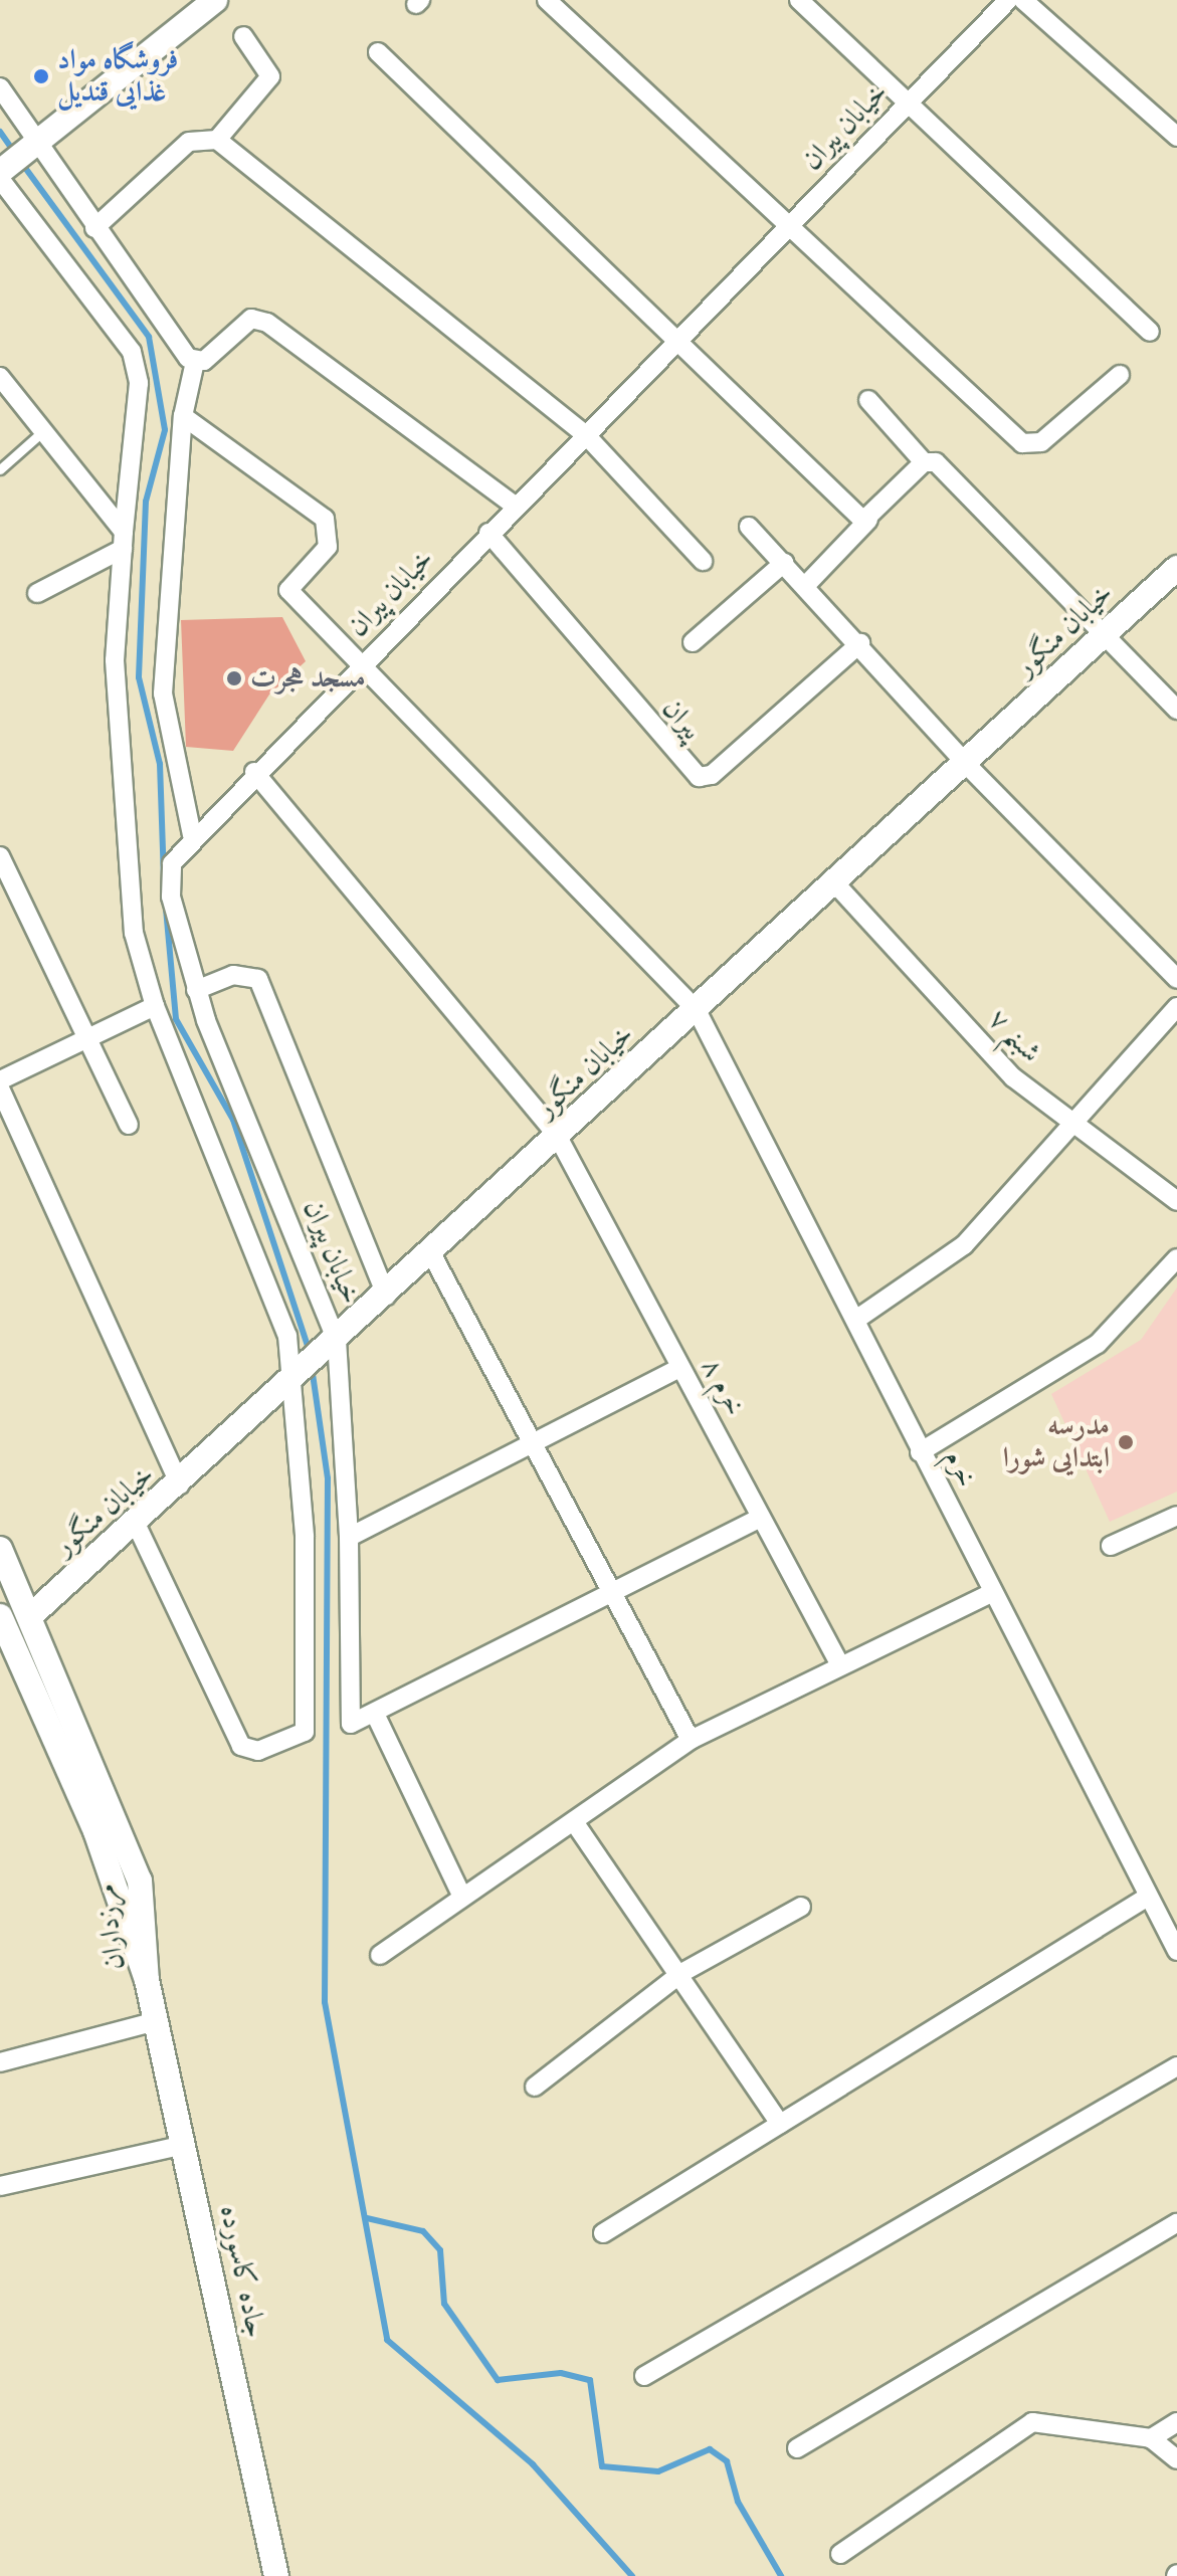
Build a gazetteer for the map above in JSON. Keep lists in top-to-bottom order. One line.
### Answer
{"streets":{"street":["خیابان پیران","خیابان منگور","پیران","شبنم ۷","خرم ۸","خرم","مرزداران","جاده کاسورده"]},"crossings":[["خیابان پیران","خیابان منگور"],["خیابان پیران","پیران"],["خیابان پیران","خرم ۸"],["خیابان پیران","خرم"],["خیابان منگور","شبنم ۷"],["خیابان منگور","خرم ۸"],["خیابان منگور","خرم"],["خیابان منگور","مرزداران"],["مرزداران","جاده کاسورده"]],"places":["فروشگاه مواد غذایی قندیل","مسجد هجرت","مدرسه ابتدایی شورا"]}
